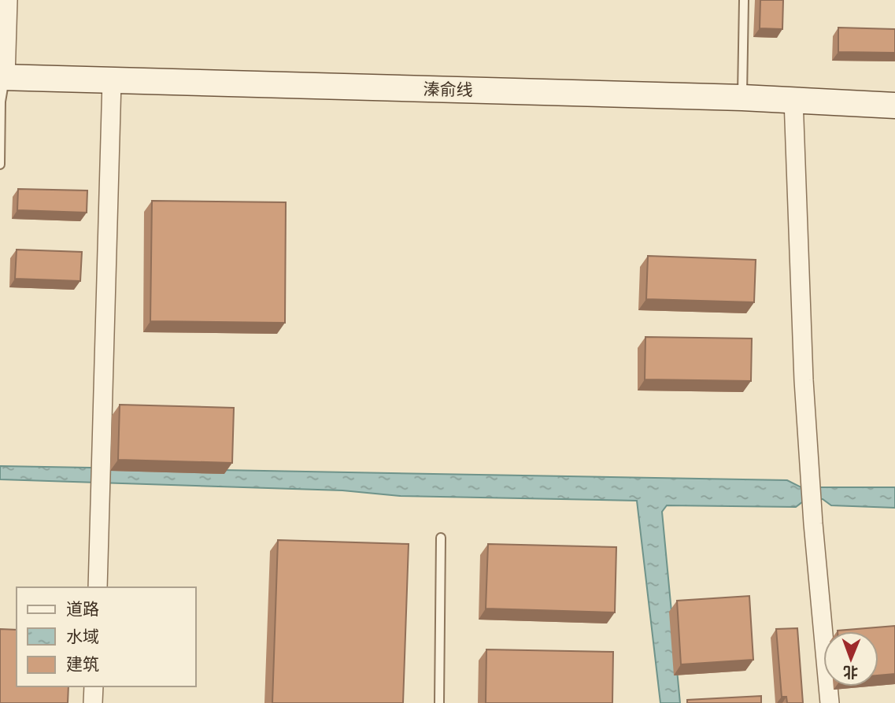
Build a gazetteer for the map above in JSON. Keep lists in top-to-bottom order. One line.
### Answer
{"streets":{"main road":["溱俞线"]},"legend":["道路","水域","建筑"],"north":"bottom"}
